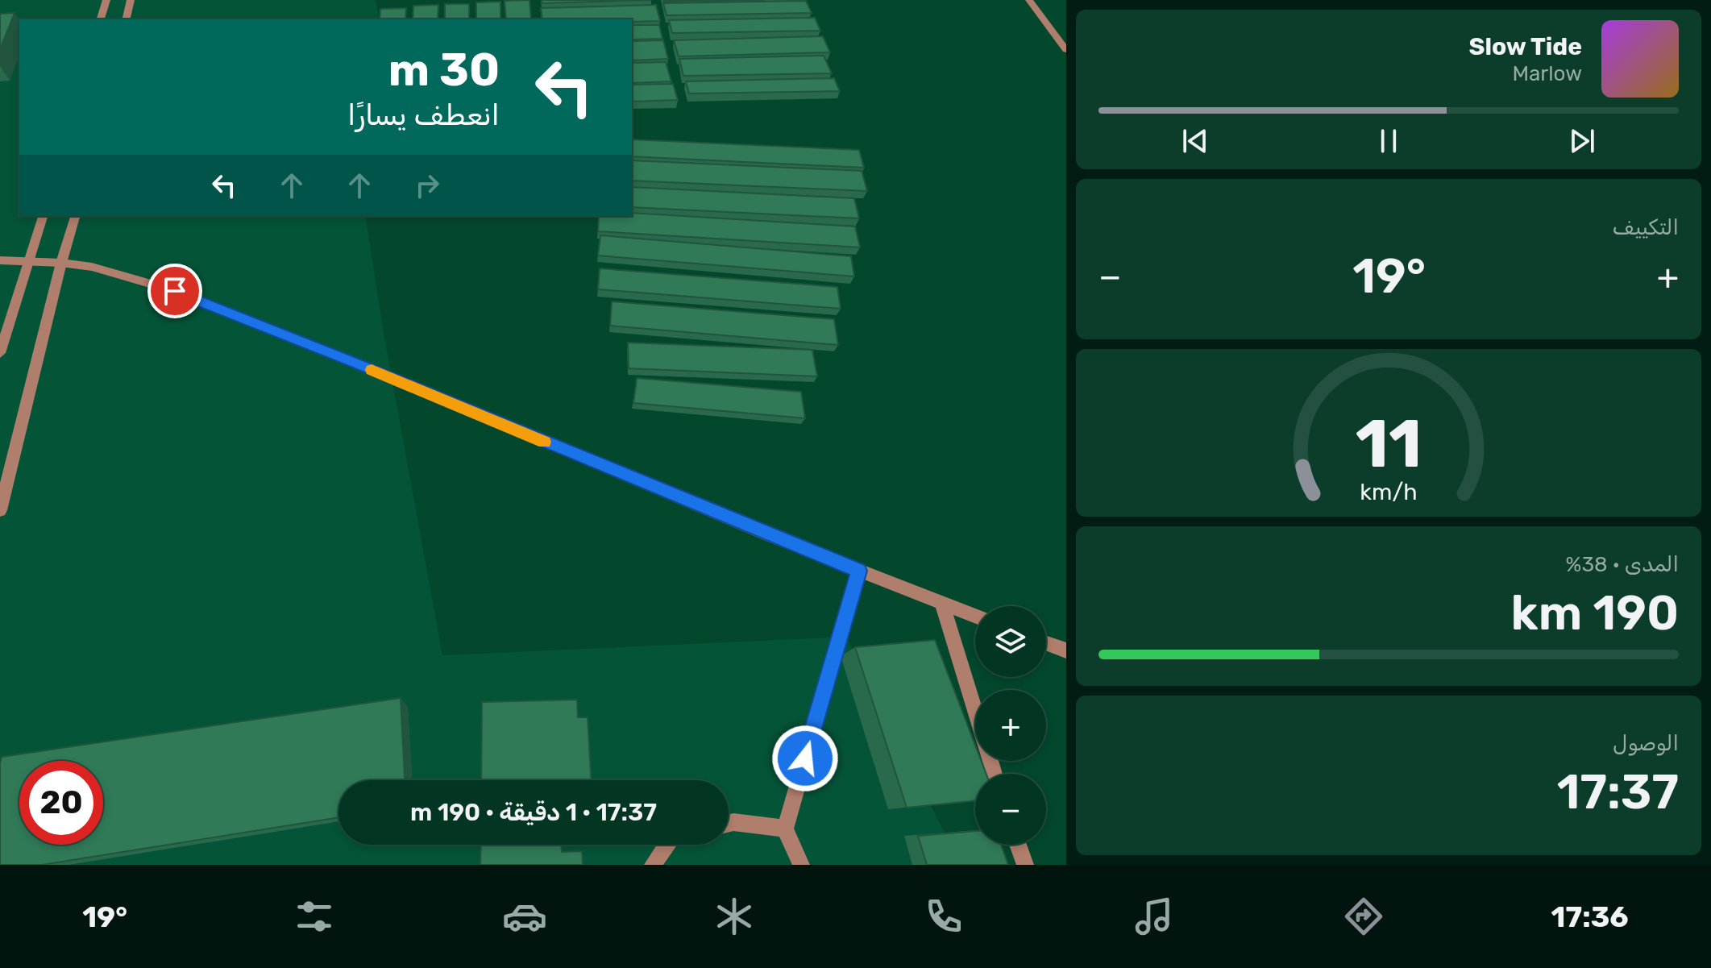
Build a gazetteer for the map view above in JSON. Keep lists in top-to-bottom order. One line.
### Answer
{"page":{"turn":["30 m","انعطف يسارًا"],"song":["Slow Tide","Marlow"],"tile":["التكييف",["المدى · 38%","190 km"],["الوصول","17:37"]],"heat":["−","19°","+"],"map_buttons":["+","−"],"limit":"20","trip":"17:37 · 1 دقيقة · 190 m","tabs":["17:36","19°"],"gauge":["11","km/h"]}}
